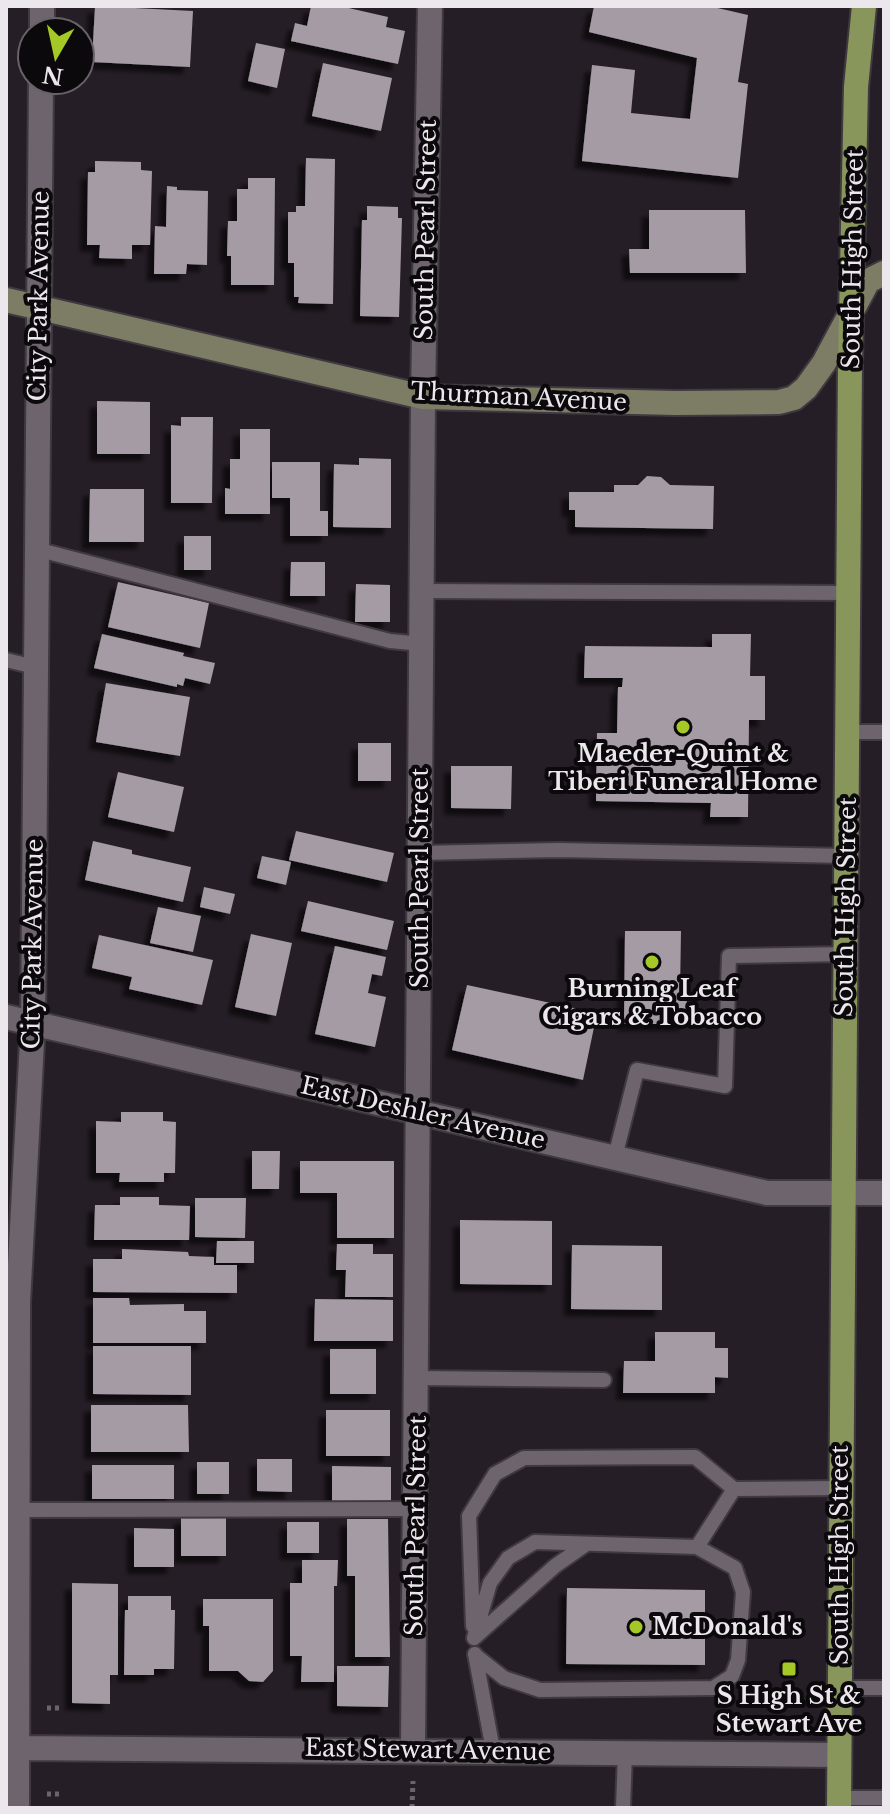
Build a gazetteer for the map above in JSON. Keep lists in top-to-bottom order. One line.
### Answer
{"streets":{"main road":["South High Street"],"street":["South Pearl Street","City Park Avenue","Thurman Avenue","East Deshler Avenue","East Stewart Avenue"]},"crossings":[["South Pearl Street","Thurman Avenue"],["South Pearl Street","East Deshler Avenue"],["South Pearl Street","East Stewart Avenue"],["South High Street","Thurman Avenue"],["South High Street","East Deshler Avenue"],["South High Street","East Stewart Avenue"],["City Park Avenue","Thurman Avenue"],["City Park Avenue","East Deshler Avenue"],["City Park Avenue","East Stewart Avenue"]],"places":{"other":["Maeder-Quint & Tiberi Funeral Home","Burning Leaf Cigars & Tobacco","McDonald's"],"transit":["S High St & Stewart Ave"]},"north":"bottom"}
